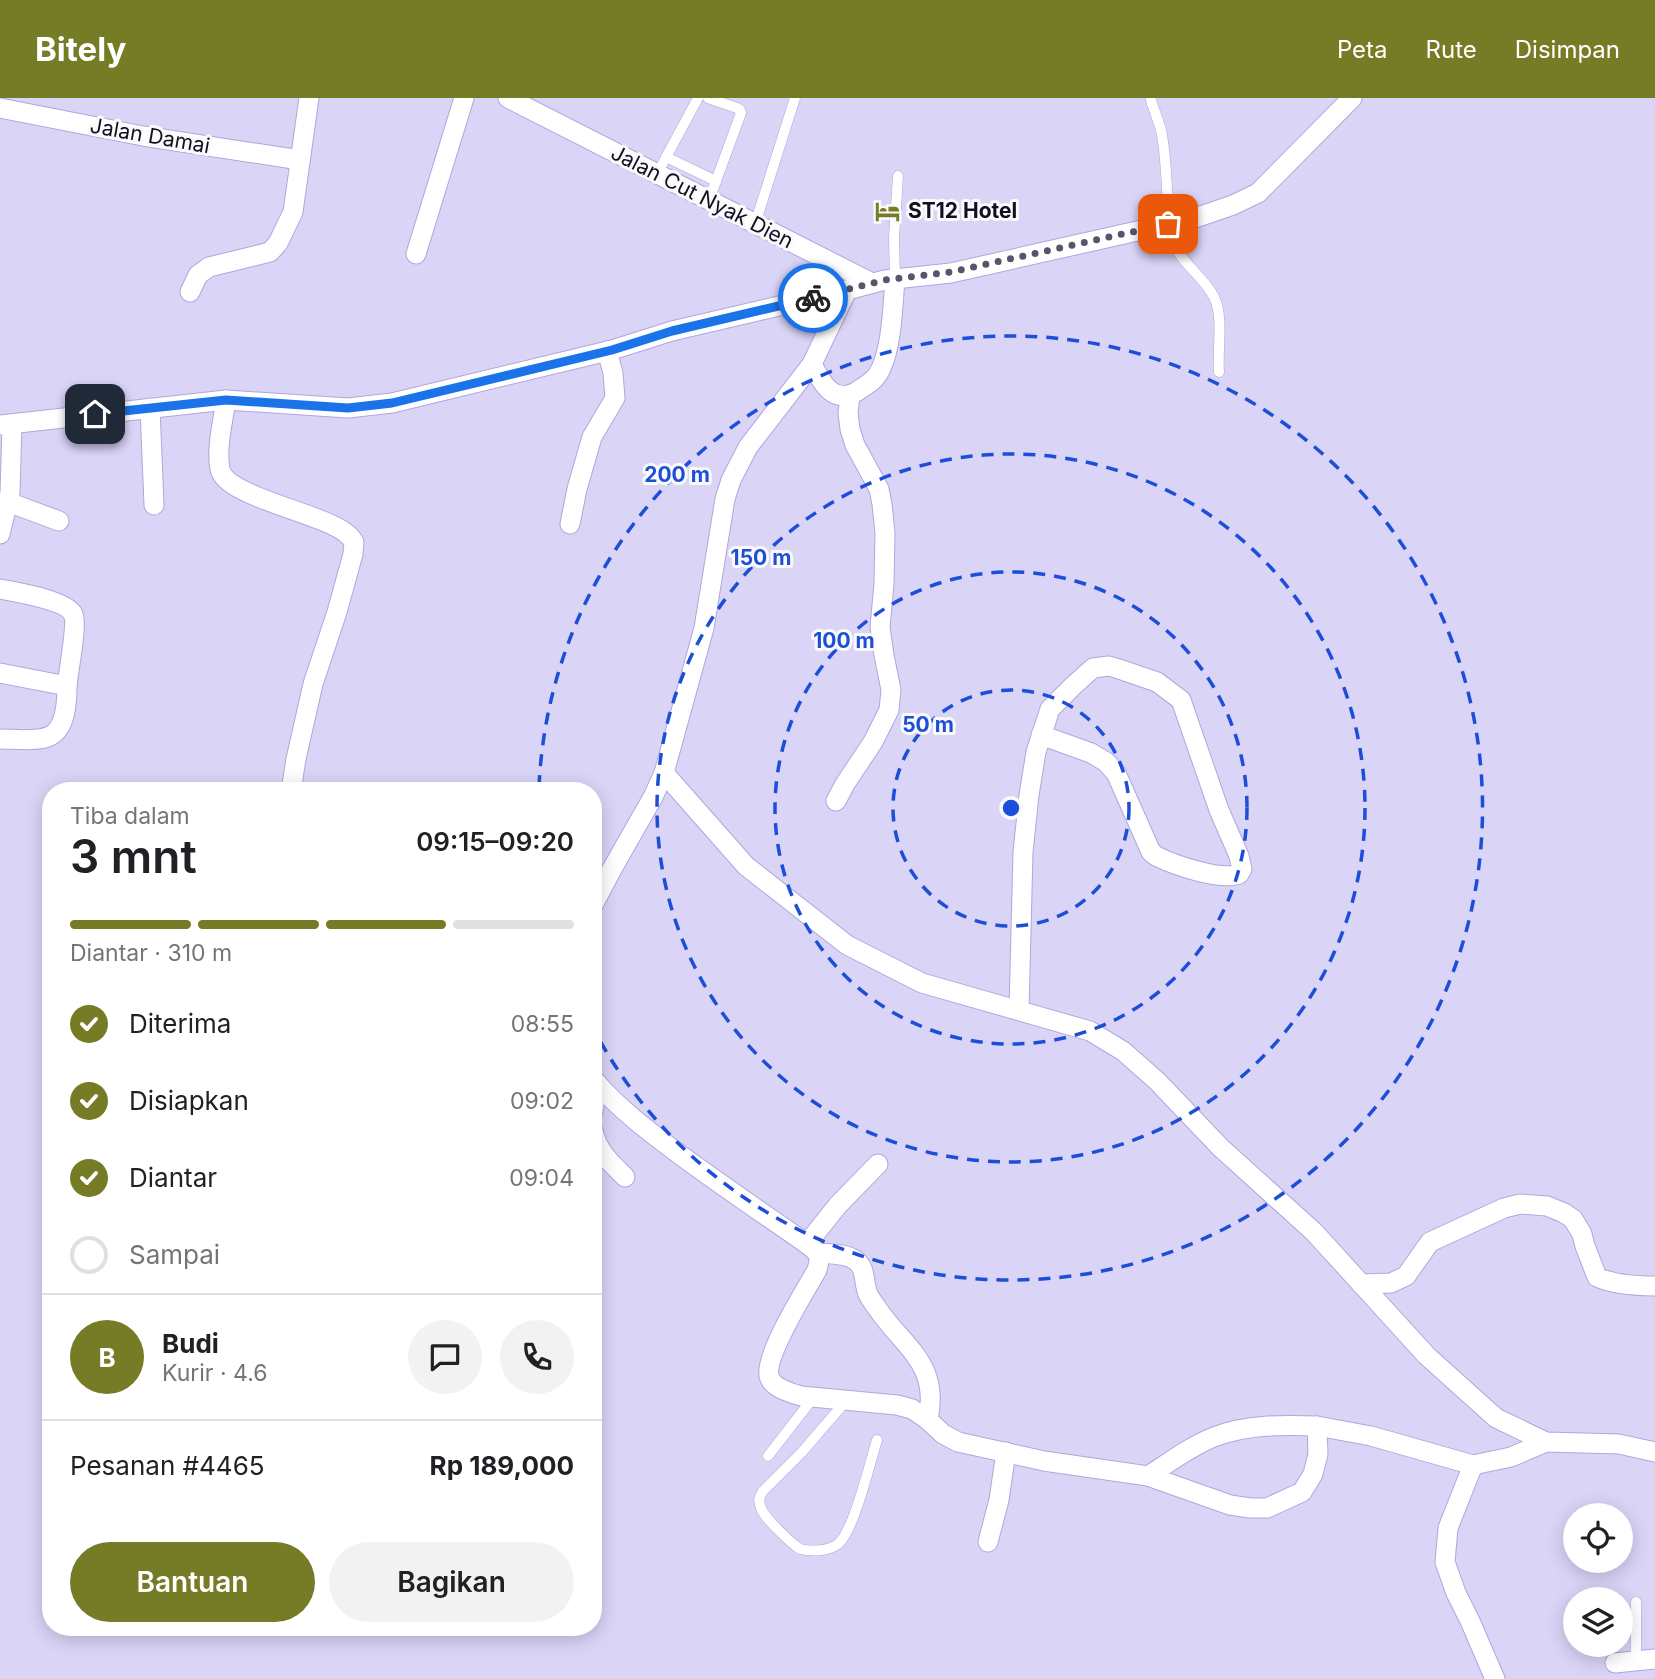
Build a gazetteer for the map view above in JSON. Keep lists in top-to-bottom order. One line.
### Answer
{"streets":{"street":["Jalan Damai","Jalan Cut Nyak Dien"]},"places":{"hotel":["ST12 Hotel"]},"page":{"header":"Bitely","nav":["Peta","Rute","Disimpan"],"heading":["3 mnt","Tiba dalam","09:15–09:20"],"panel":["Budi","Kurir · 4.6","Pesanan #4465","Rp 189,000"],"bar":"Diantar · 310 m","list":[["Diterima","08:55"],["Disiapkan","09:02"],["Diantar","09:04"],"Sampai"],"round":"B","buttons":["Bantuan","Bagikan"]},"rings":["200 m","150 m","100 m","50 m"]}
